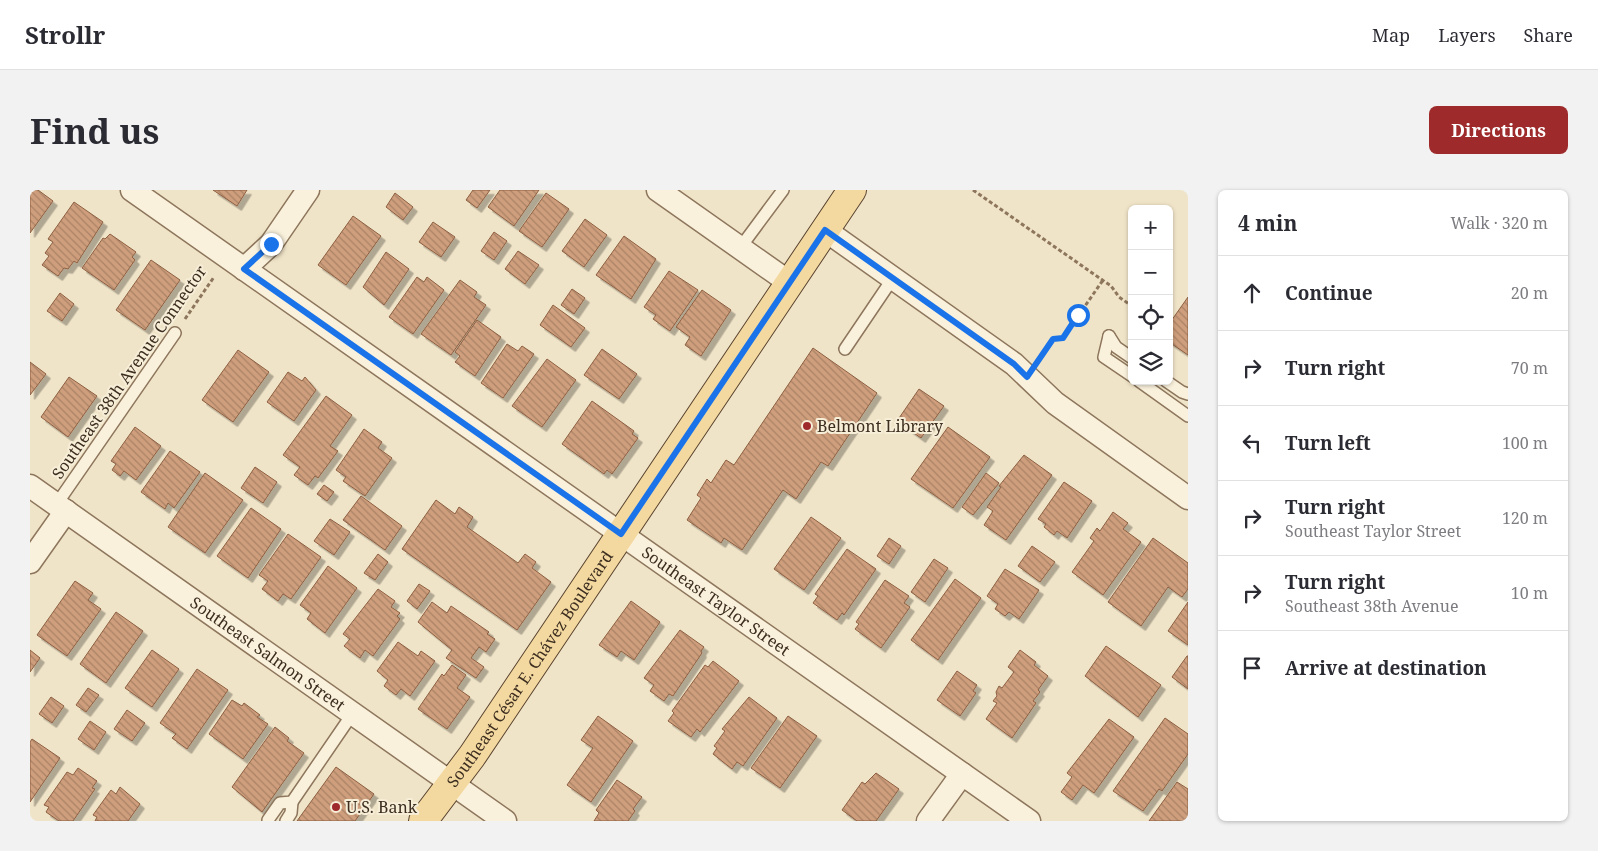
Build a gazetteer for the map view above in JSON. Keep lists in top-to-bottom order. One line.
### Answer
{"streets":{"main road":["Southeast César E. Chávez Boulevard"],"street":["Southeast Taylor Street","Southeast Salmon Street"],"lane":["Southeast 38th Avenue Connector"]},"crossings":[["Southeast 38th Avenue Connector","Southeast Taylor Street"],["Southeast 38th Avenue Connector","Southeast Salmon Street"],["Southeast Taylor Street","Southeast César E. Chávez Boulevard"],["Southeast Salmon Street","Southeast César E. Chávez Boulevard"]],"places":["Belmont Library","U.S. Bank"],"page":{"header":"Strollr","nav":["Map","Layers","Share"],"buttons":"Directions","title":"Find us","heading":["4 min","Walk · 320 m"],"map_buttons":["+","−"],"list":[["Continue","20 m"],["Turn right","70 m"],["Turn left","100 m"],["Turn right","Southeast Taylor Street","120 m"],["Turn right","Southeast 38th Avenue","10 m"],"Arrive at destination"]}}
